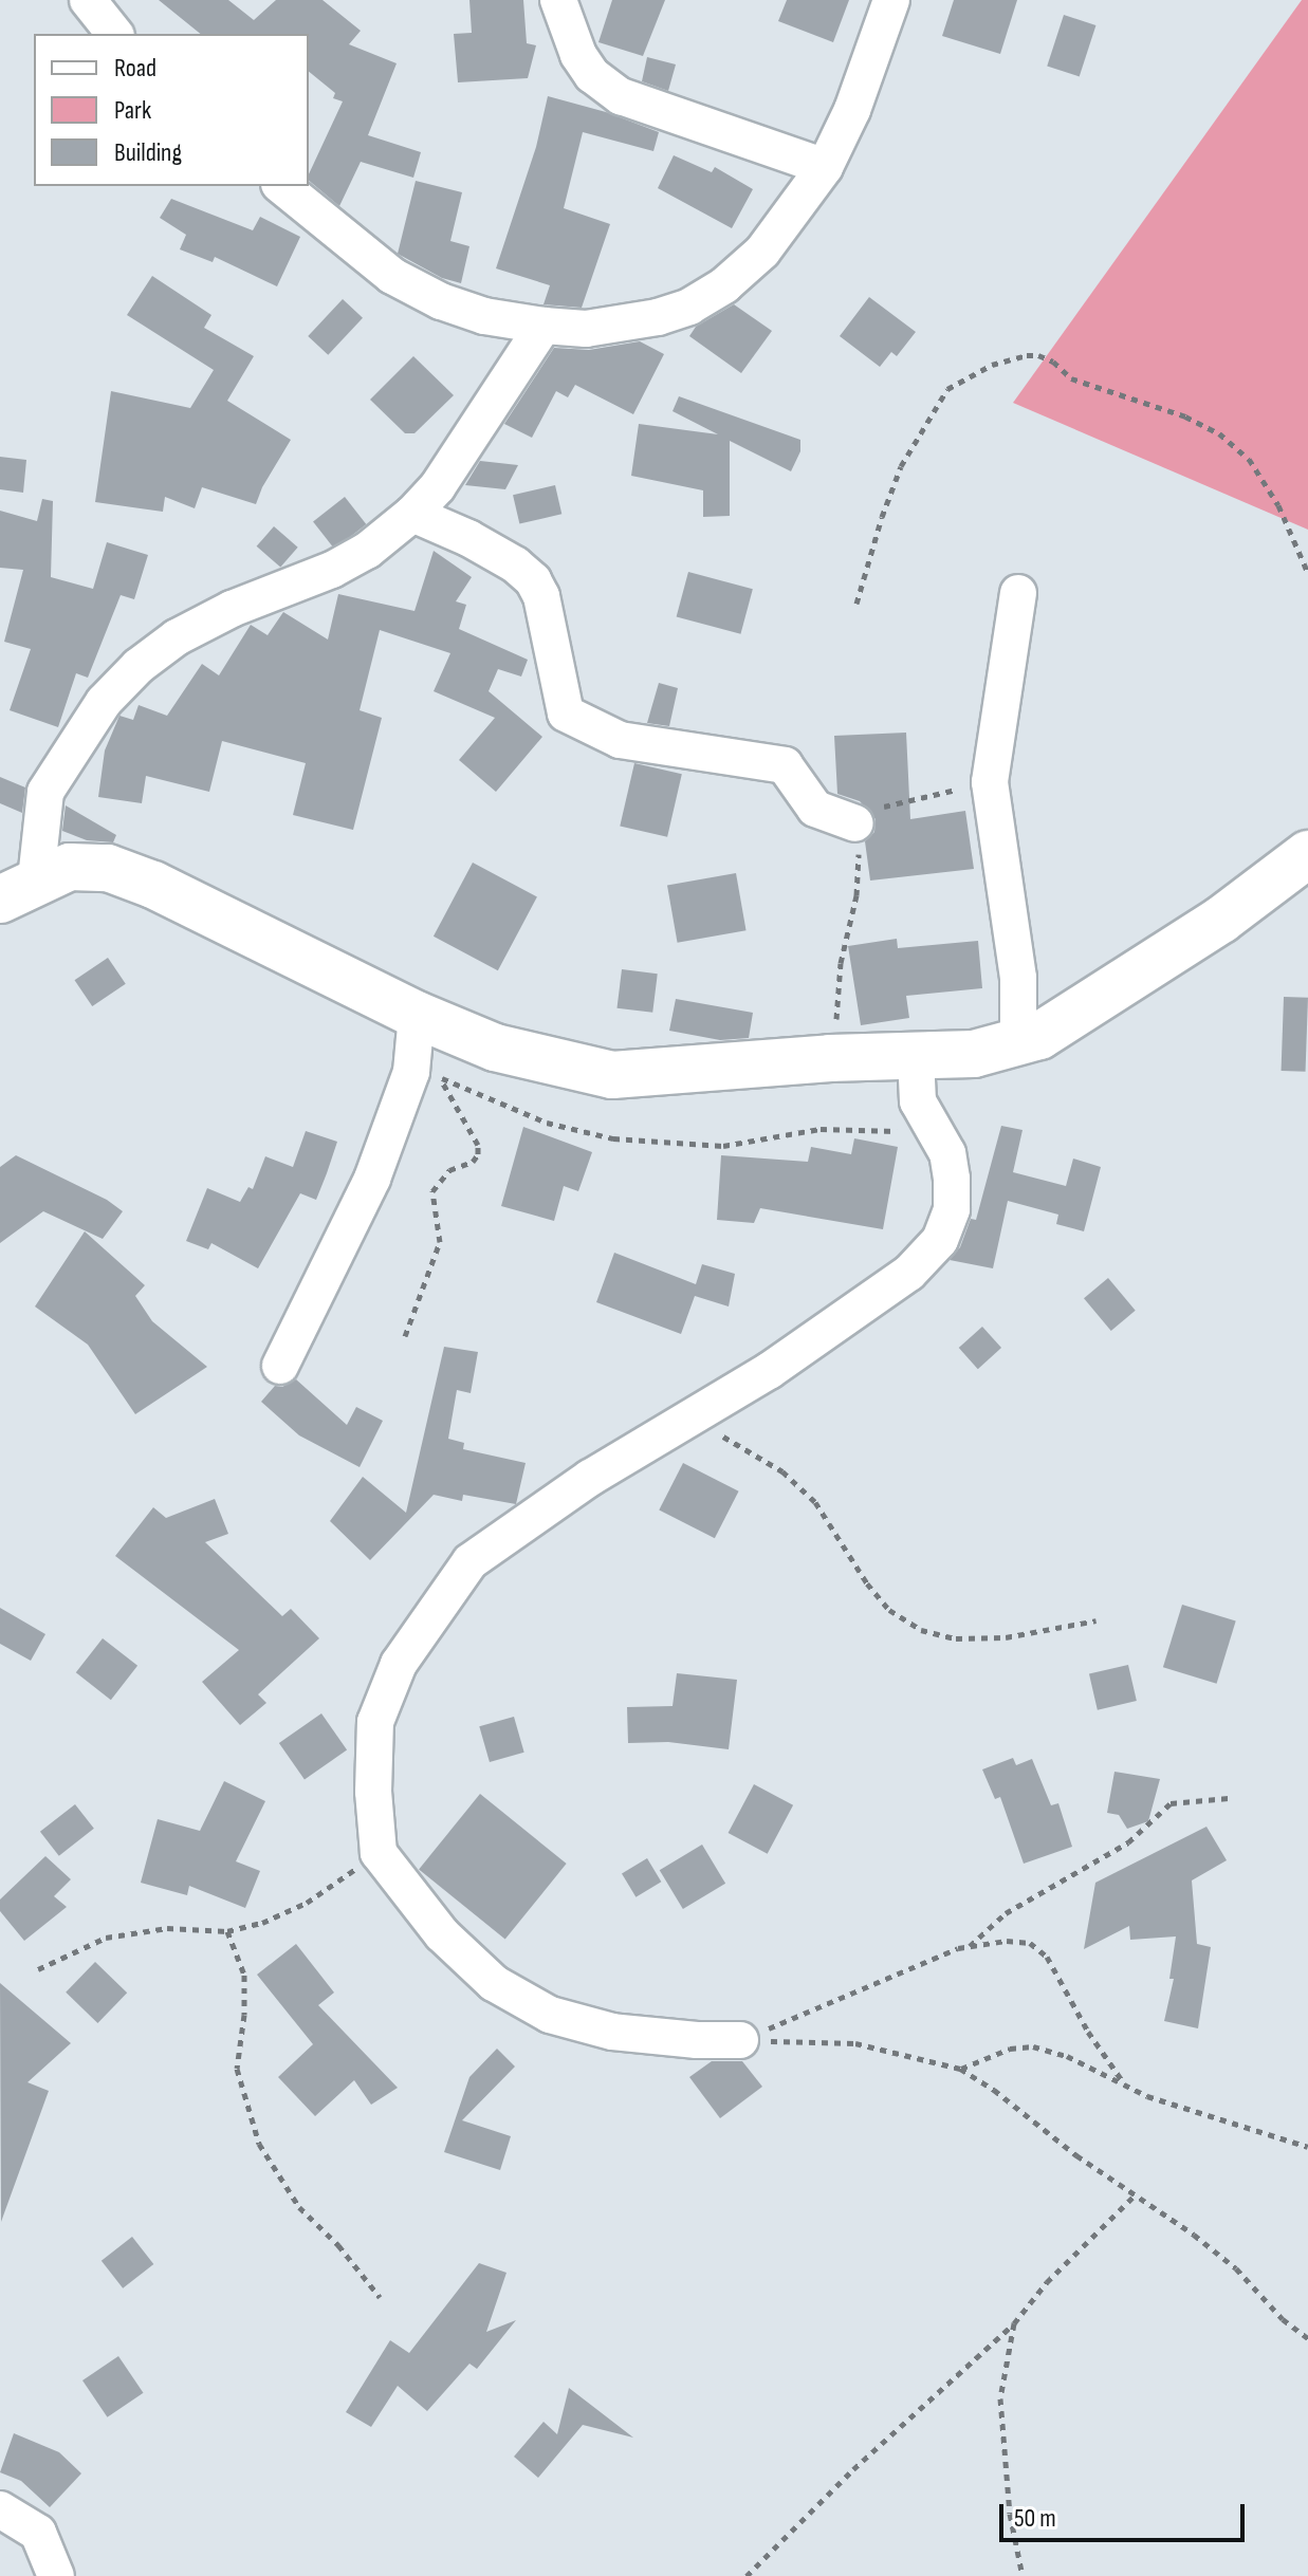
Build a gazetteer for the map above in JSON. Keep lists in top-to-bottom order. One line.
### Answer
{"legend":["Road","Park","Building"],"scale_bar":"50 m"}
